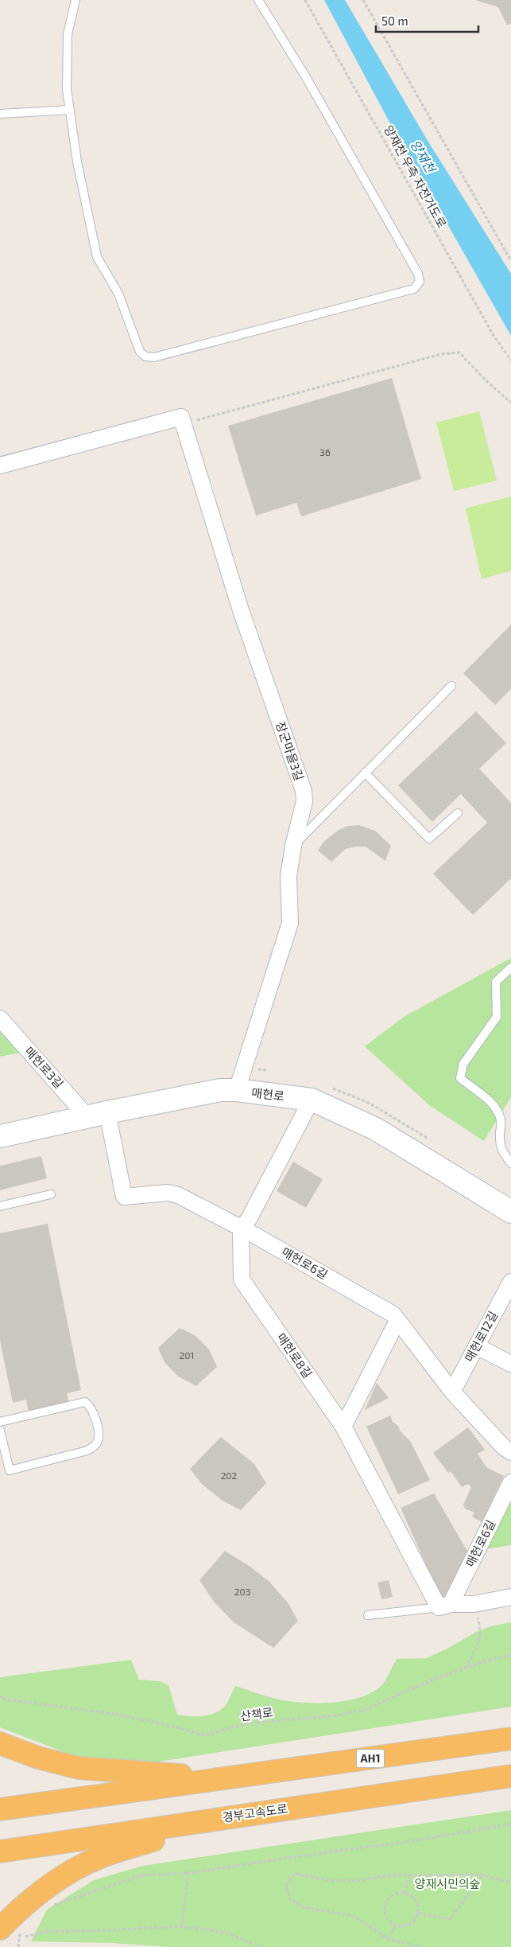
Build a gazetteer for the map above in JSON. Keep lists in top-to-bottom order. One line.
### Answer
{"streets":{"highway":["AH1","경부고속도로"],"main road":["매헌로"],"street":["장군마을3길","매헌로3길","매헌로6길","매헌로12길","매헌로8길"],"path":["양재천 우측 자전거도로","산책로"]},"crossings":[["장군마을3길","매헌로"],["매헌로3길","매헌로"],["매헌로3길","매헌로6길"],["매헌로","매헌로6길"],["매헌로6길","매헌로12길"],["매헌로6길","매헌로8길"]],"water":["양재천"],"parks":["양재시민의숲"],"house_numbers":["36","201","202","203"],"scale_bar":"50 m"}
